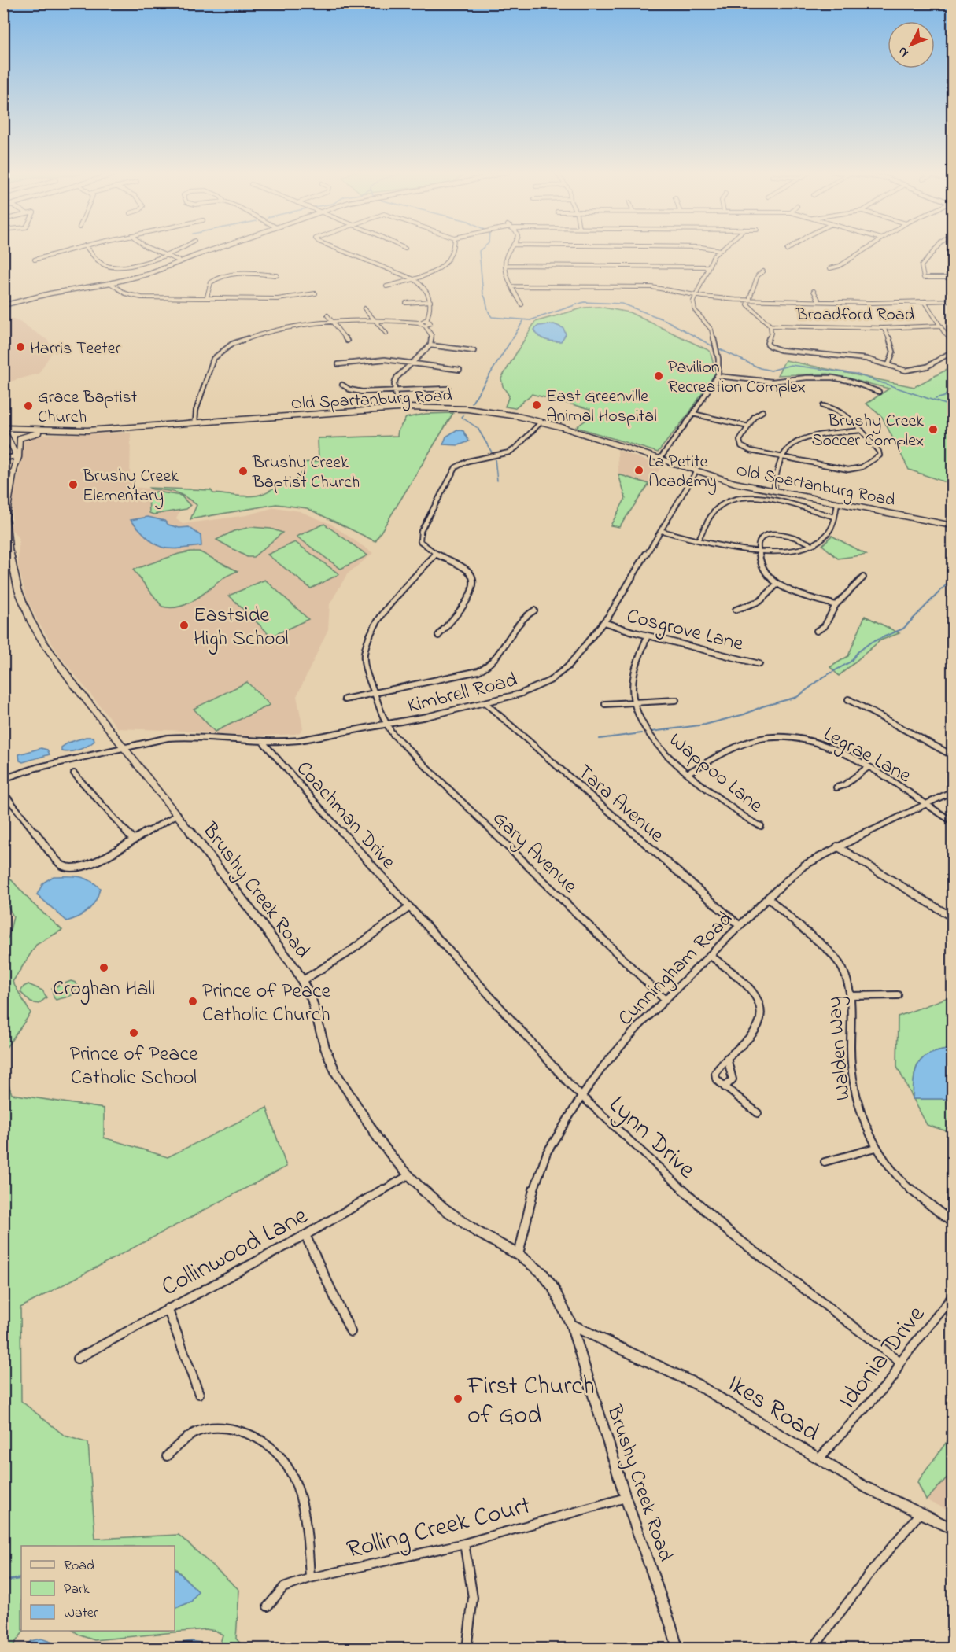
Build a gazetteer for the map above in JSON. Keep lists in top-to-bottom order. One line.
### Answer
{"streets":{"main road":["Old Spartanburg Road"],"street":["Broadford Road","Cosgrove Lane","Kimbrell Road","Legrae Lane","Wappoo Lane","Tara Avenue","Coachman Drive","Gary Avenue","Brushy Creek Road","Cunningham Road","Walden Way","Lynn Drive","Collinwood Lane","Idonia Drive","Ikes Road","Rolling Creek Court"]},"crossings":[["Old Spartanburg Road","Kimbrell Road"],["Old Spartanburg Road","Brushy Creek Road"],["Cosgrove Lane","Kimbrell Road"],["Cosgrove Lane","Wappoo Lane"],["Kimbrell Road","Tara Avenue"],["Kimbrell Road","Coachman Drive"],["Kimbrell Road","Gary Avenue"],["Kimbrell Road","Brushy Creek Road"],["Legrae Lane","Wappoo Lane"],["Legrae Lane","Cunningham Road"],["Tara Avenue","Cunningham Road"],["Coachman Drive","Lynn Drive"],["Gary Avenue","Cunningham Road"],["Brushy Creek Road","Cunningham Road"],["Brushy Creek Road","Collinwood Lane"],["Brushy Creek Road","Ikes Road"],["Brushy Creek Road","Rolling Creek Court"],["Cunningham Road","Walden Way"],["Cunningham Road","Lynn Drive"],["Lynn Drive","Idonia Drive"],["Idonia Drive","Ikes Road"]],"places":["Harris Teeter","Pavilion Recreation Complex","East Greenville Animal Hospital","Grace Baptist Church","Brushy Creek Soccer Complex","La Petite Academy","Brushy Creek Baptist Church","Brushy Creek Elementary","Eastside High School","Croghan Hall","Prince of Peace Catholic Church","Prince of Peace Catholic School","First Church of God"],"legend":["Road","Park","Water"],"north":"bottom left"}
